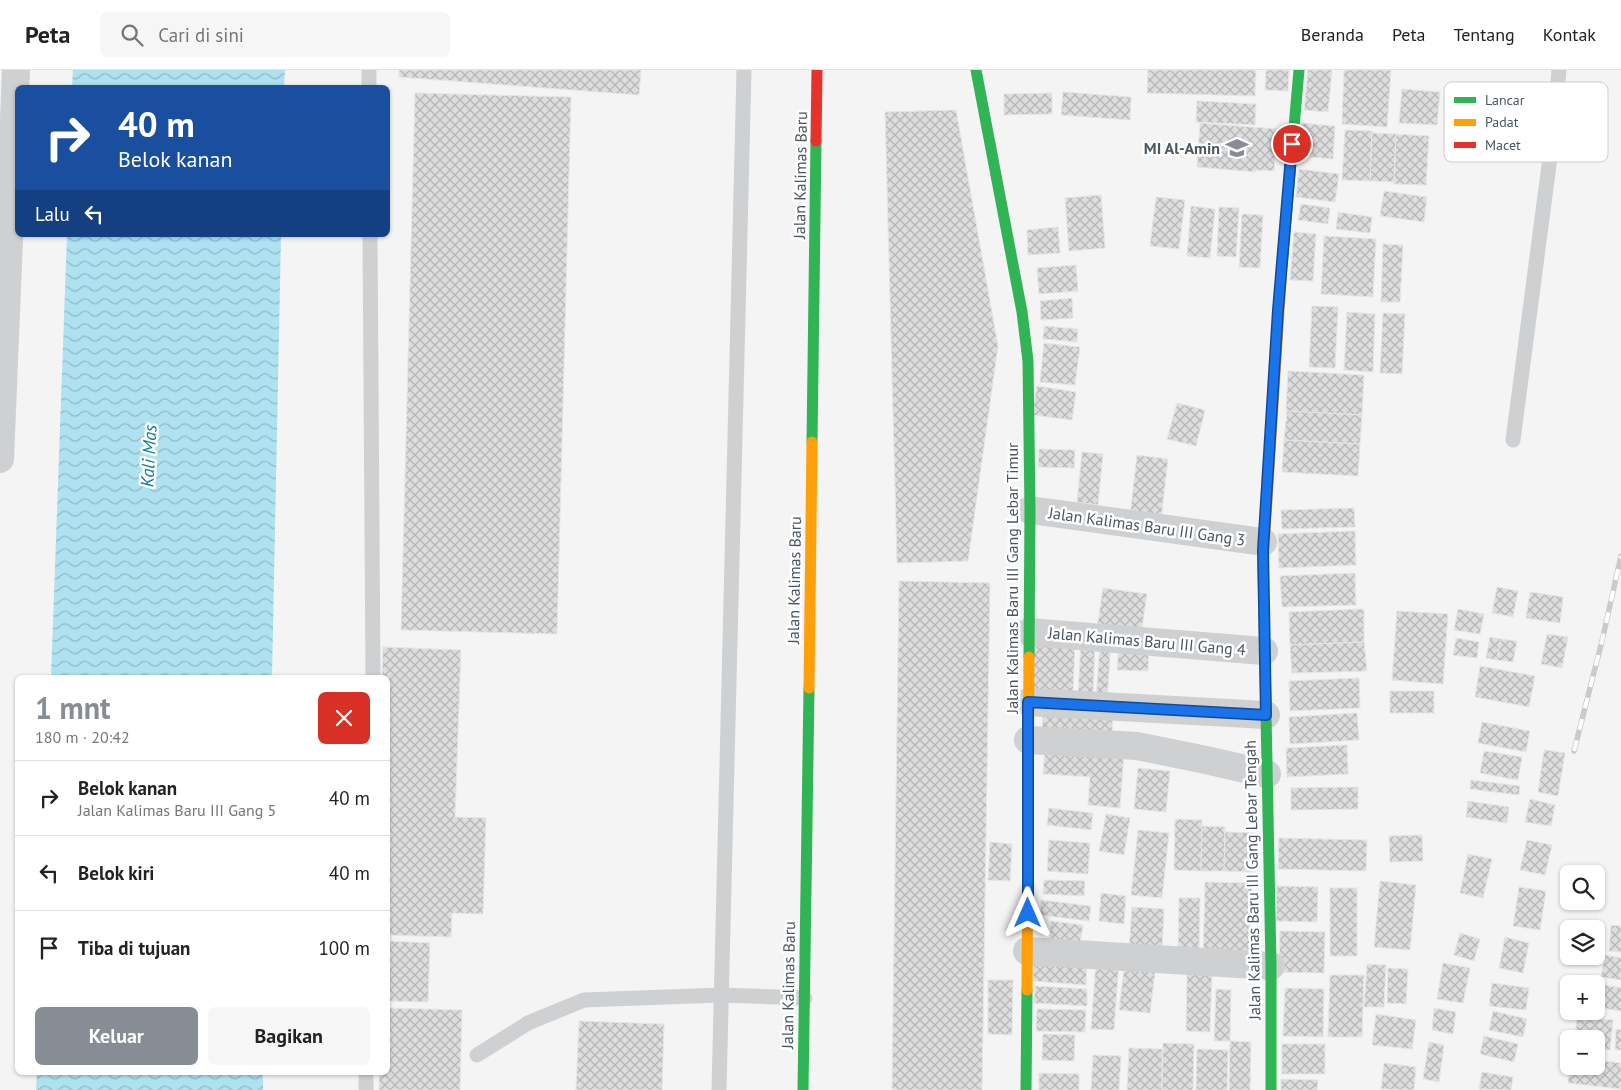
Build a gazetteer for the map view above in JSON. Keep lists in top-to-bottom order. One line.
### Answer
{"streets":{"street":["Jalan Kalimas Baru","Jalan Kalimas Baru III Gang 3","Jalan Kalimas Baru III Gang Lebar Timur","Jalan Kalimas Baru III Gang 4","Jalan Kalimas Baru III Gang Lebar Tengah"]},"crossings":[["Jalan Kalimas Baru III Gang 3","Jalan Kalimas Baru III Gang Lebar Timur"],["Jalan Kalimas Baru III Gang 3","Jalan Kalimas Baru III Gang Lebar Tengah"],["Jalan Kalimas Baru III Gang Lebar Timur","Jalan Kalimas Baru III Gang 4"],["Jalan Kalimas Baru III Gang 4","Jalan Kalimas Baru III Gang Lebar Tengah"]],"water":["Kali Mas"],"places":{"school or university":["MI Al-Amin"]},"legend":["Lancar","Padat","Macet"],"page":{"header":"Peta","search":"Cari di sini","nav":["Beranda","Peta","Tentang","Kontak"],"turn":["40 m","Belok kanan"],"then":"Lalu","heading":["1 mnt","180 m · 20:42"],"list":[{"name":"Belok kanan","note":"Jalan Kalimas Baru III Gang 5","value":"40 m"},{"name":"Belok kiri","value":"40 m"},{"name":"Tiba di tujuan","value":"100 m"}],"map_buttons":["+","−"],"buttons":["Keluar","Bagikan"]}}
